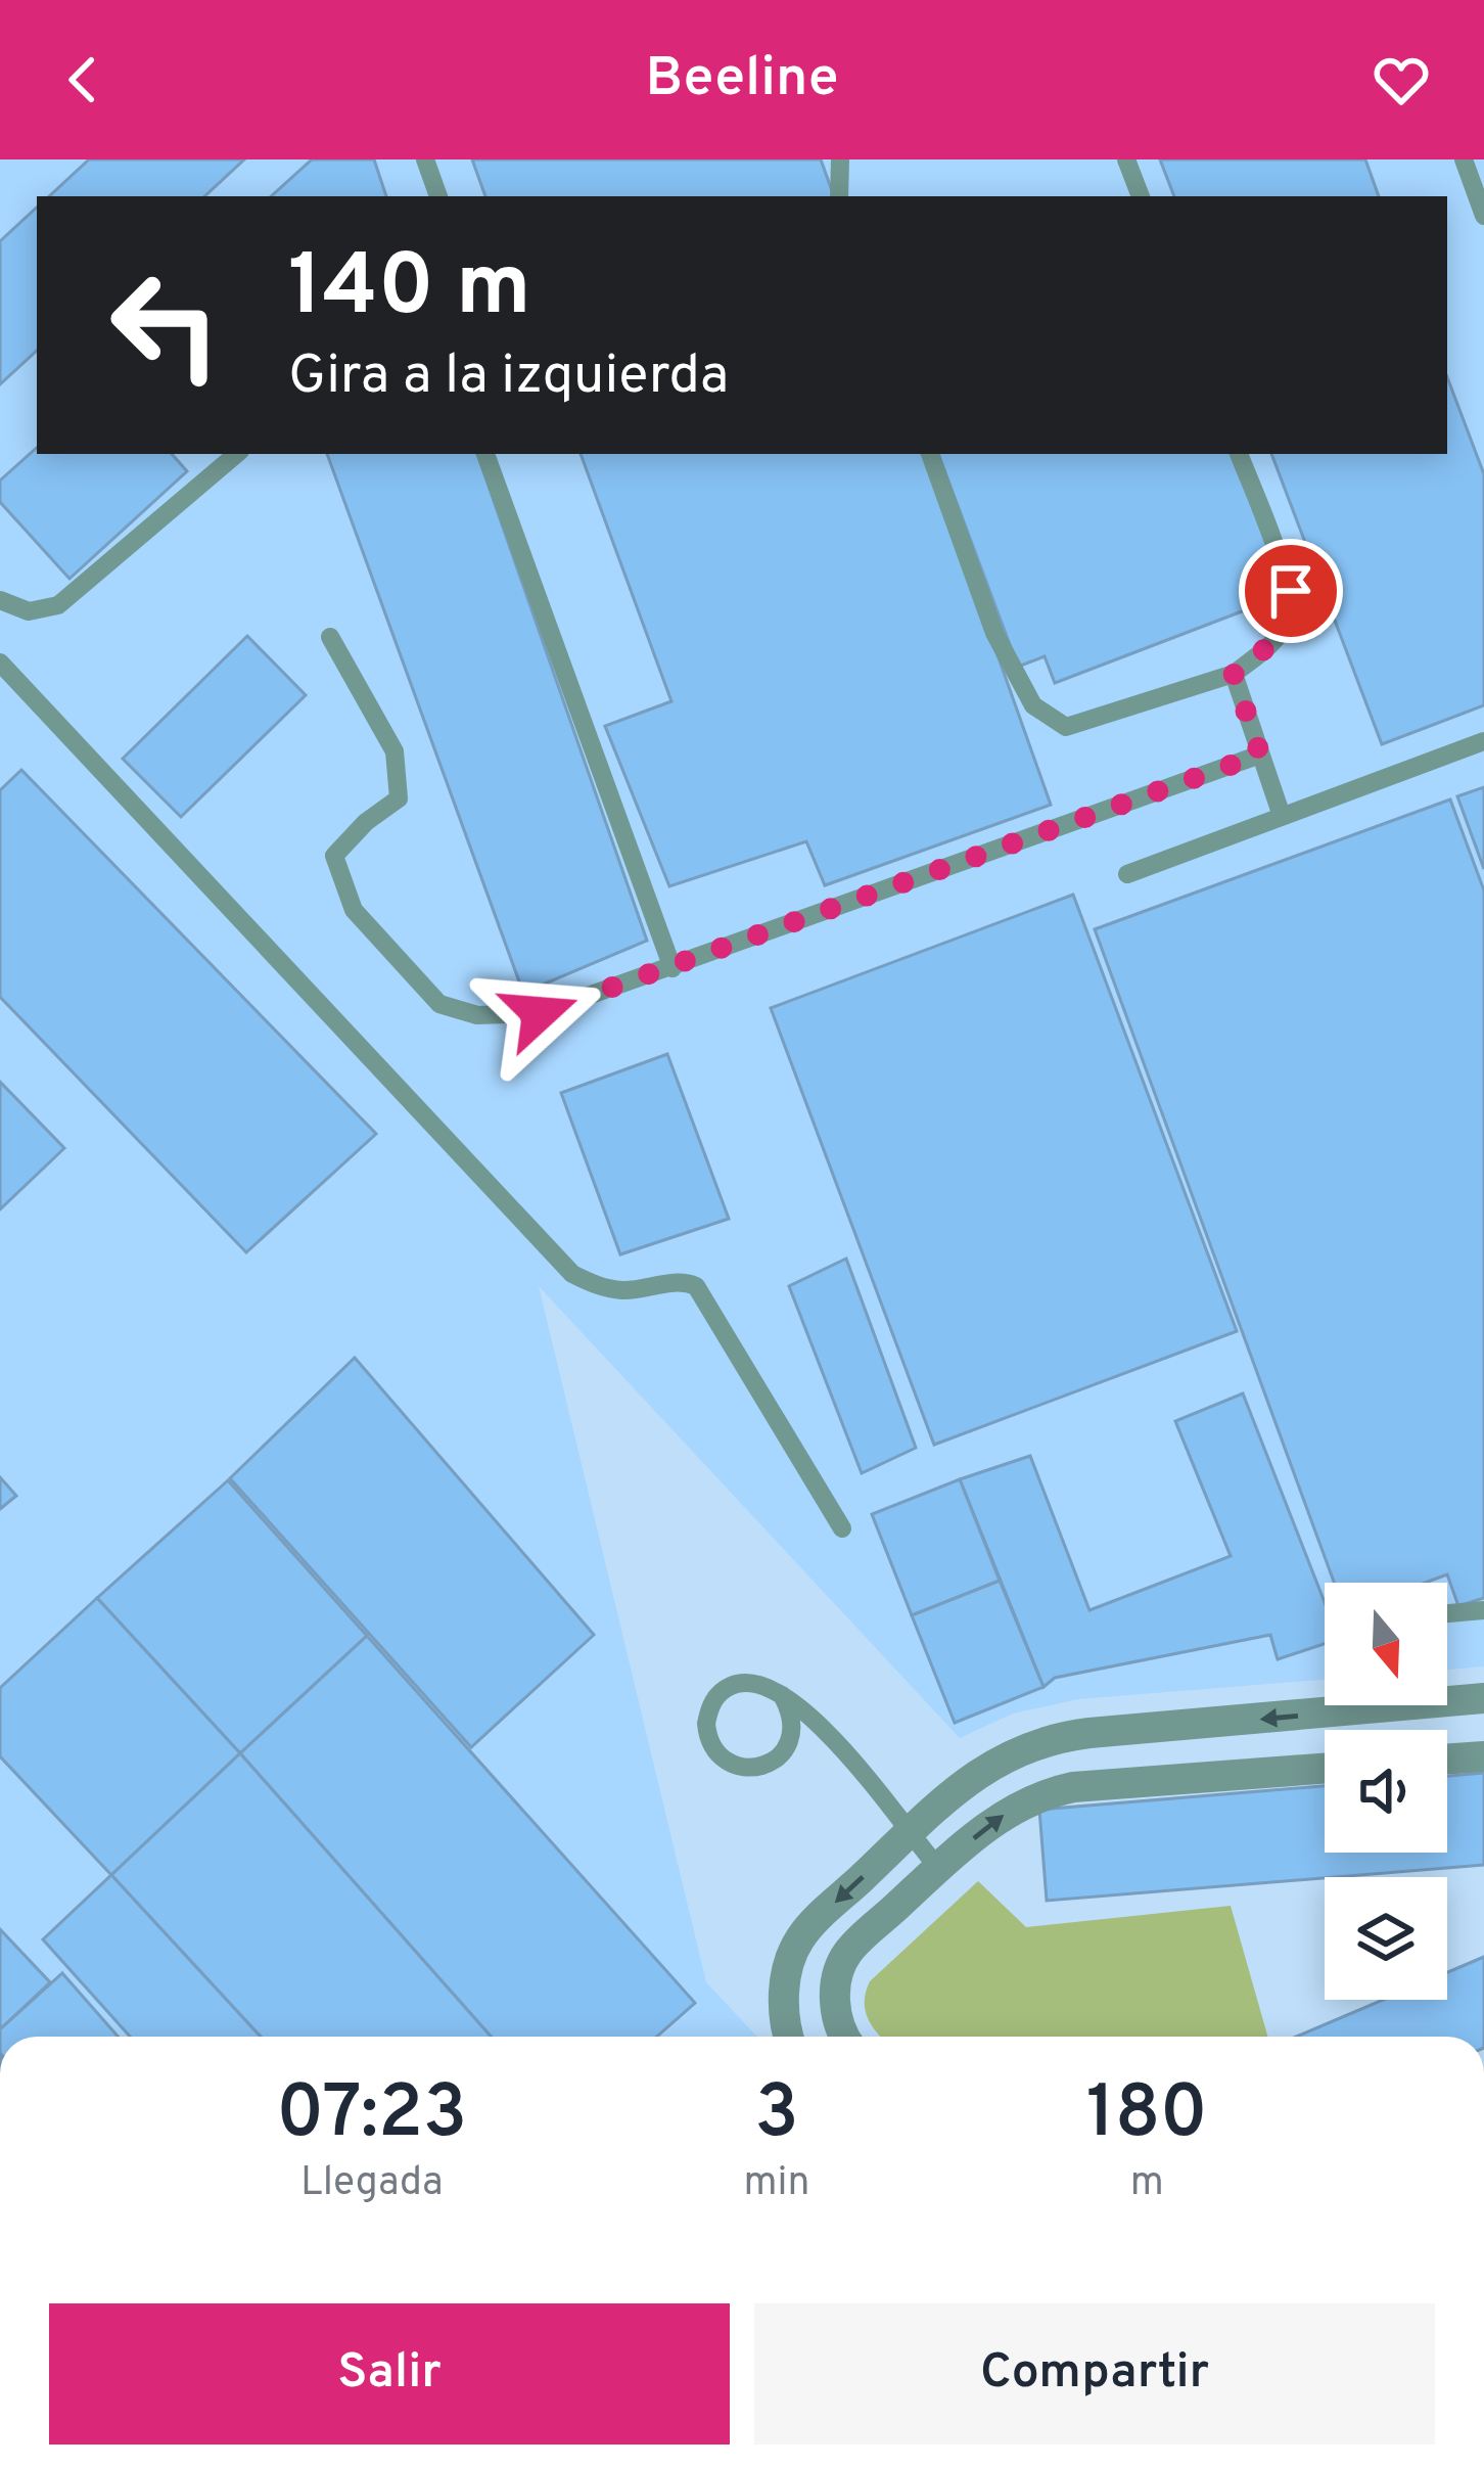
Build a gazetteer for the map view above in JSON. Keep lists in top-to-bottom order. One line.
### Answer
{"north":"bottom","page":{"header":"Beeline","turn":["140 m","Gira a la izquierda"],"eta":["07:23","Llegada","3","min","180","m"],"buttons":["Salir","Compartir"]}}
